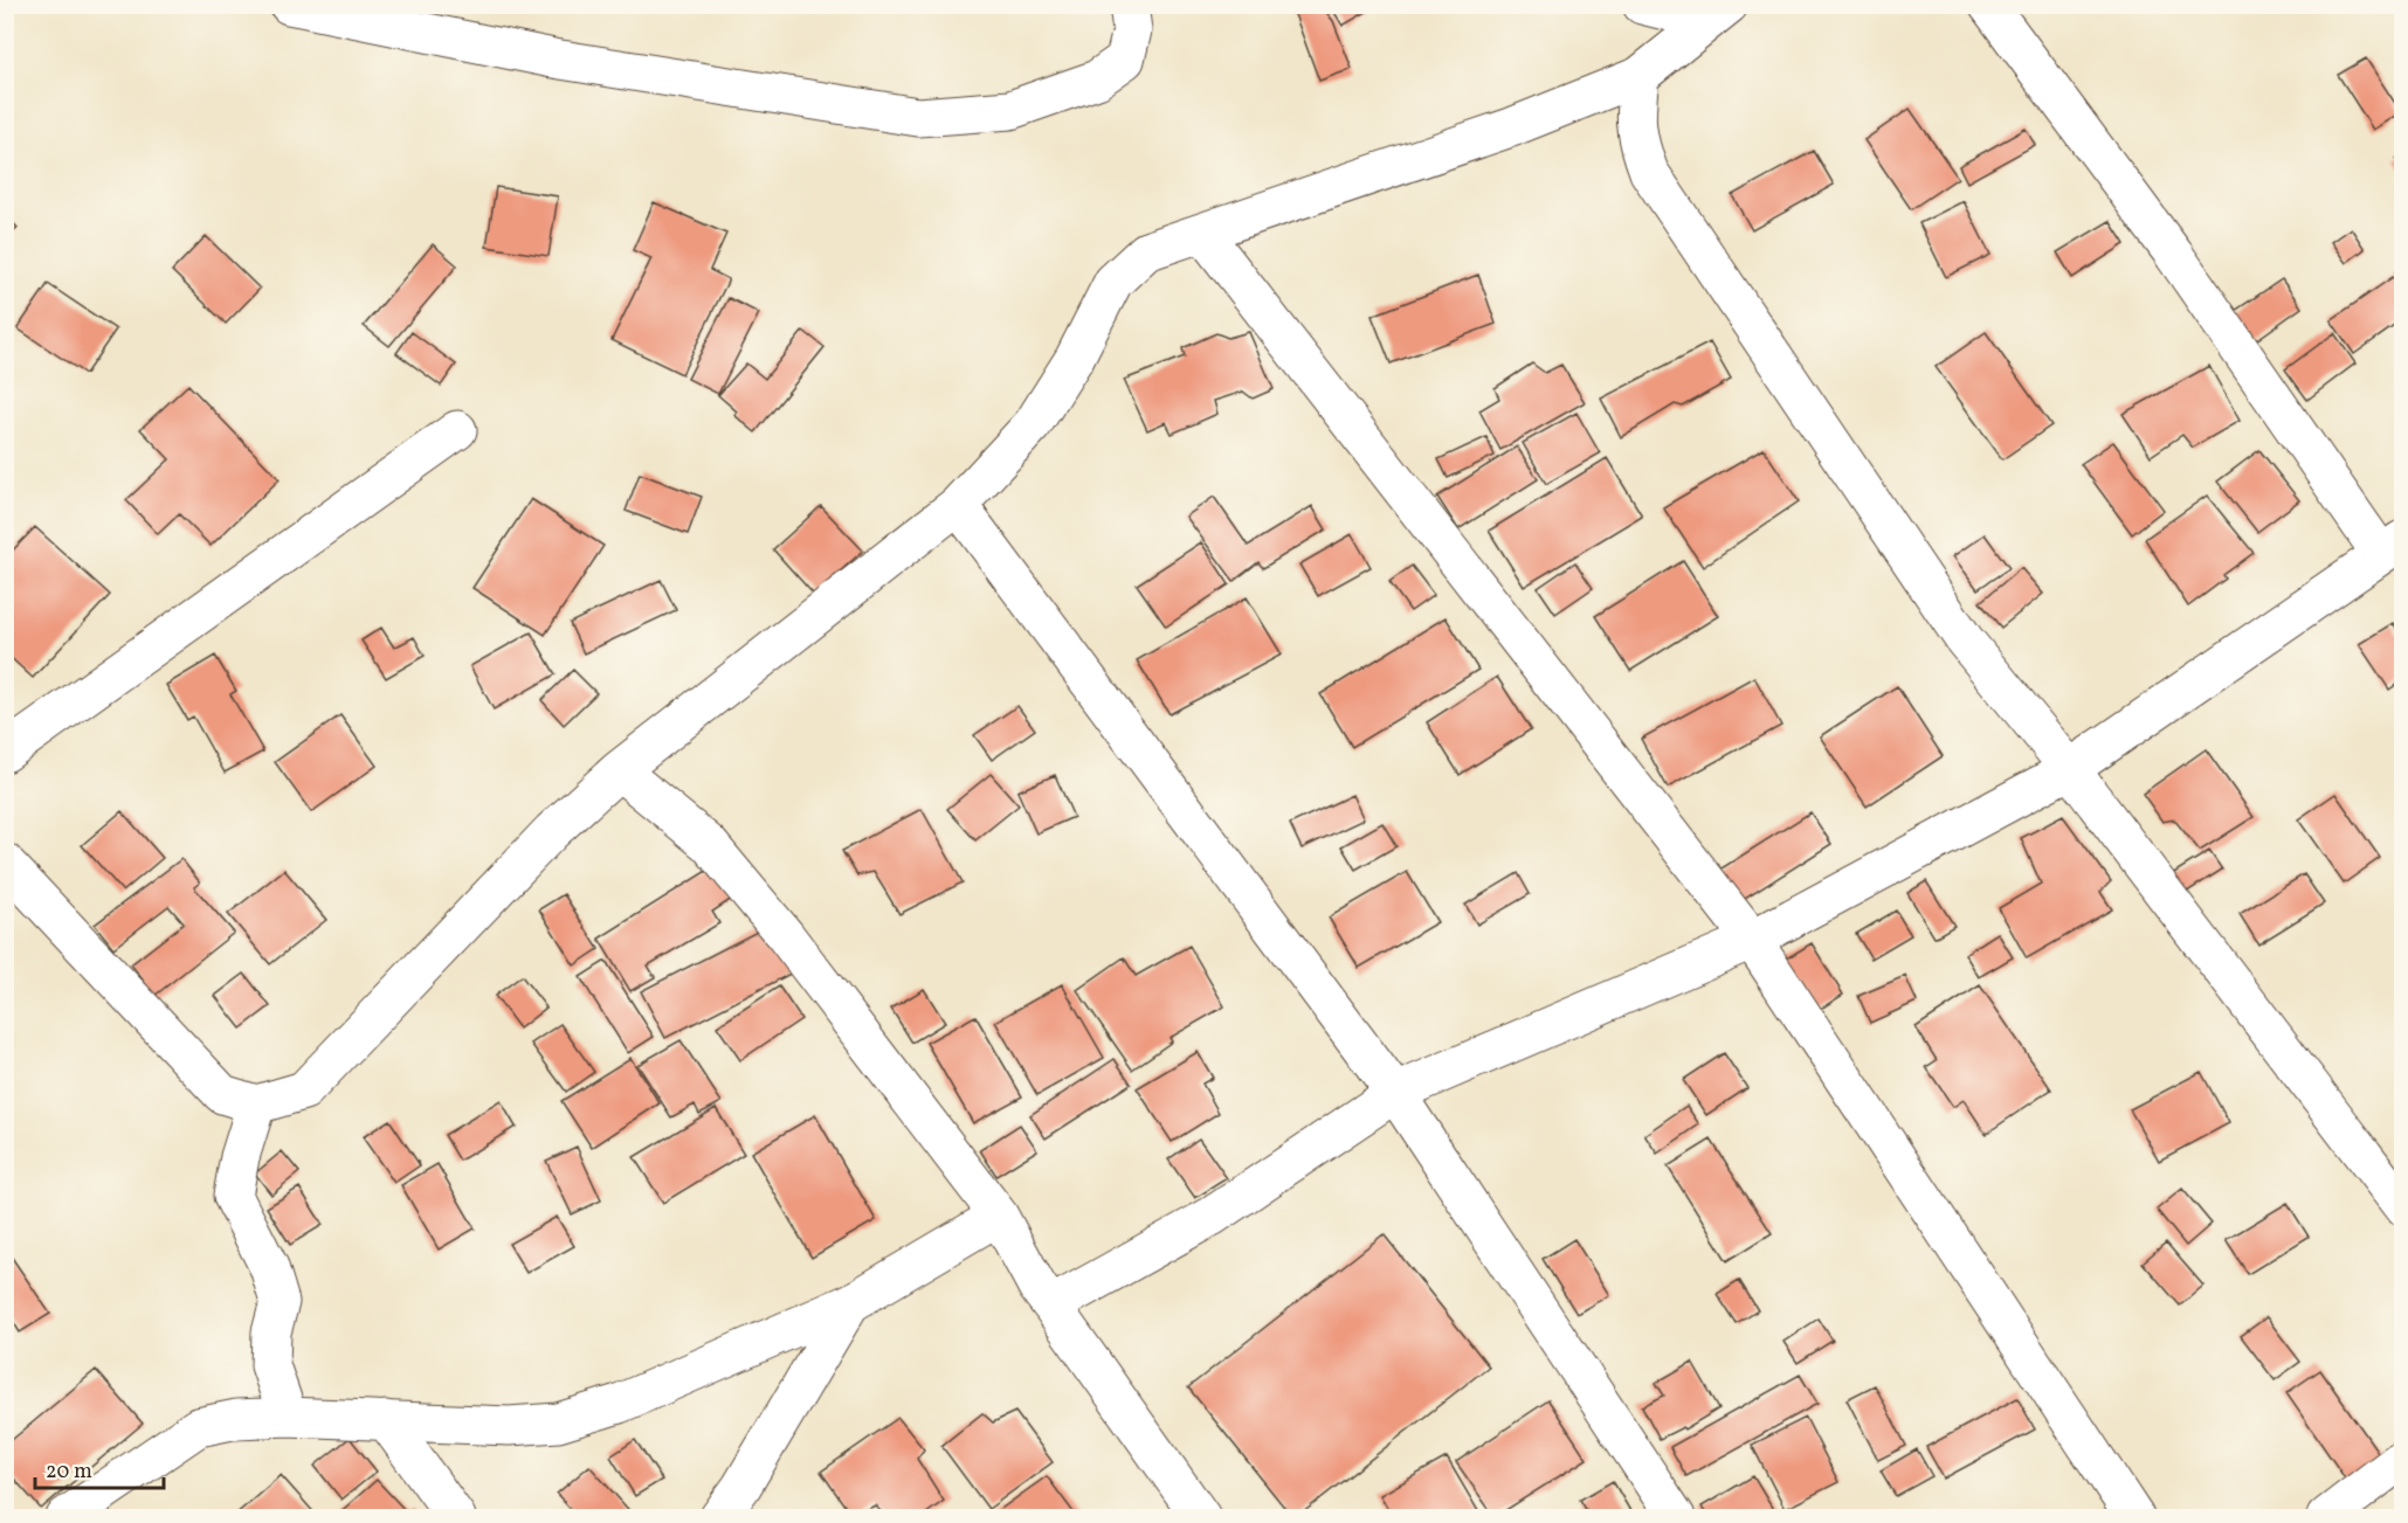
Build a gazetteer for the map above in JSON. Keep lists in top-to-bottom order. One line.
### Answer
{"scale_bar":"20 m"}
